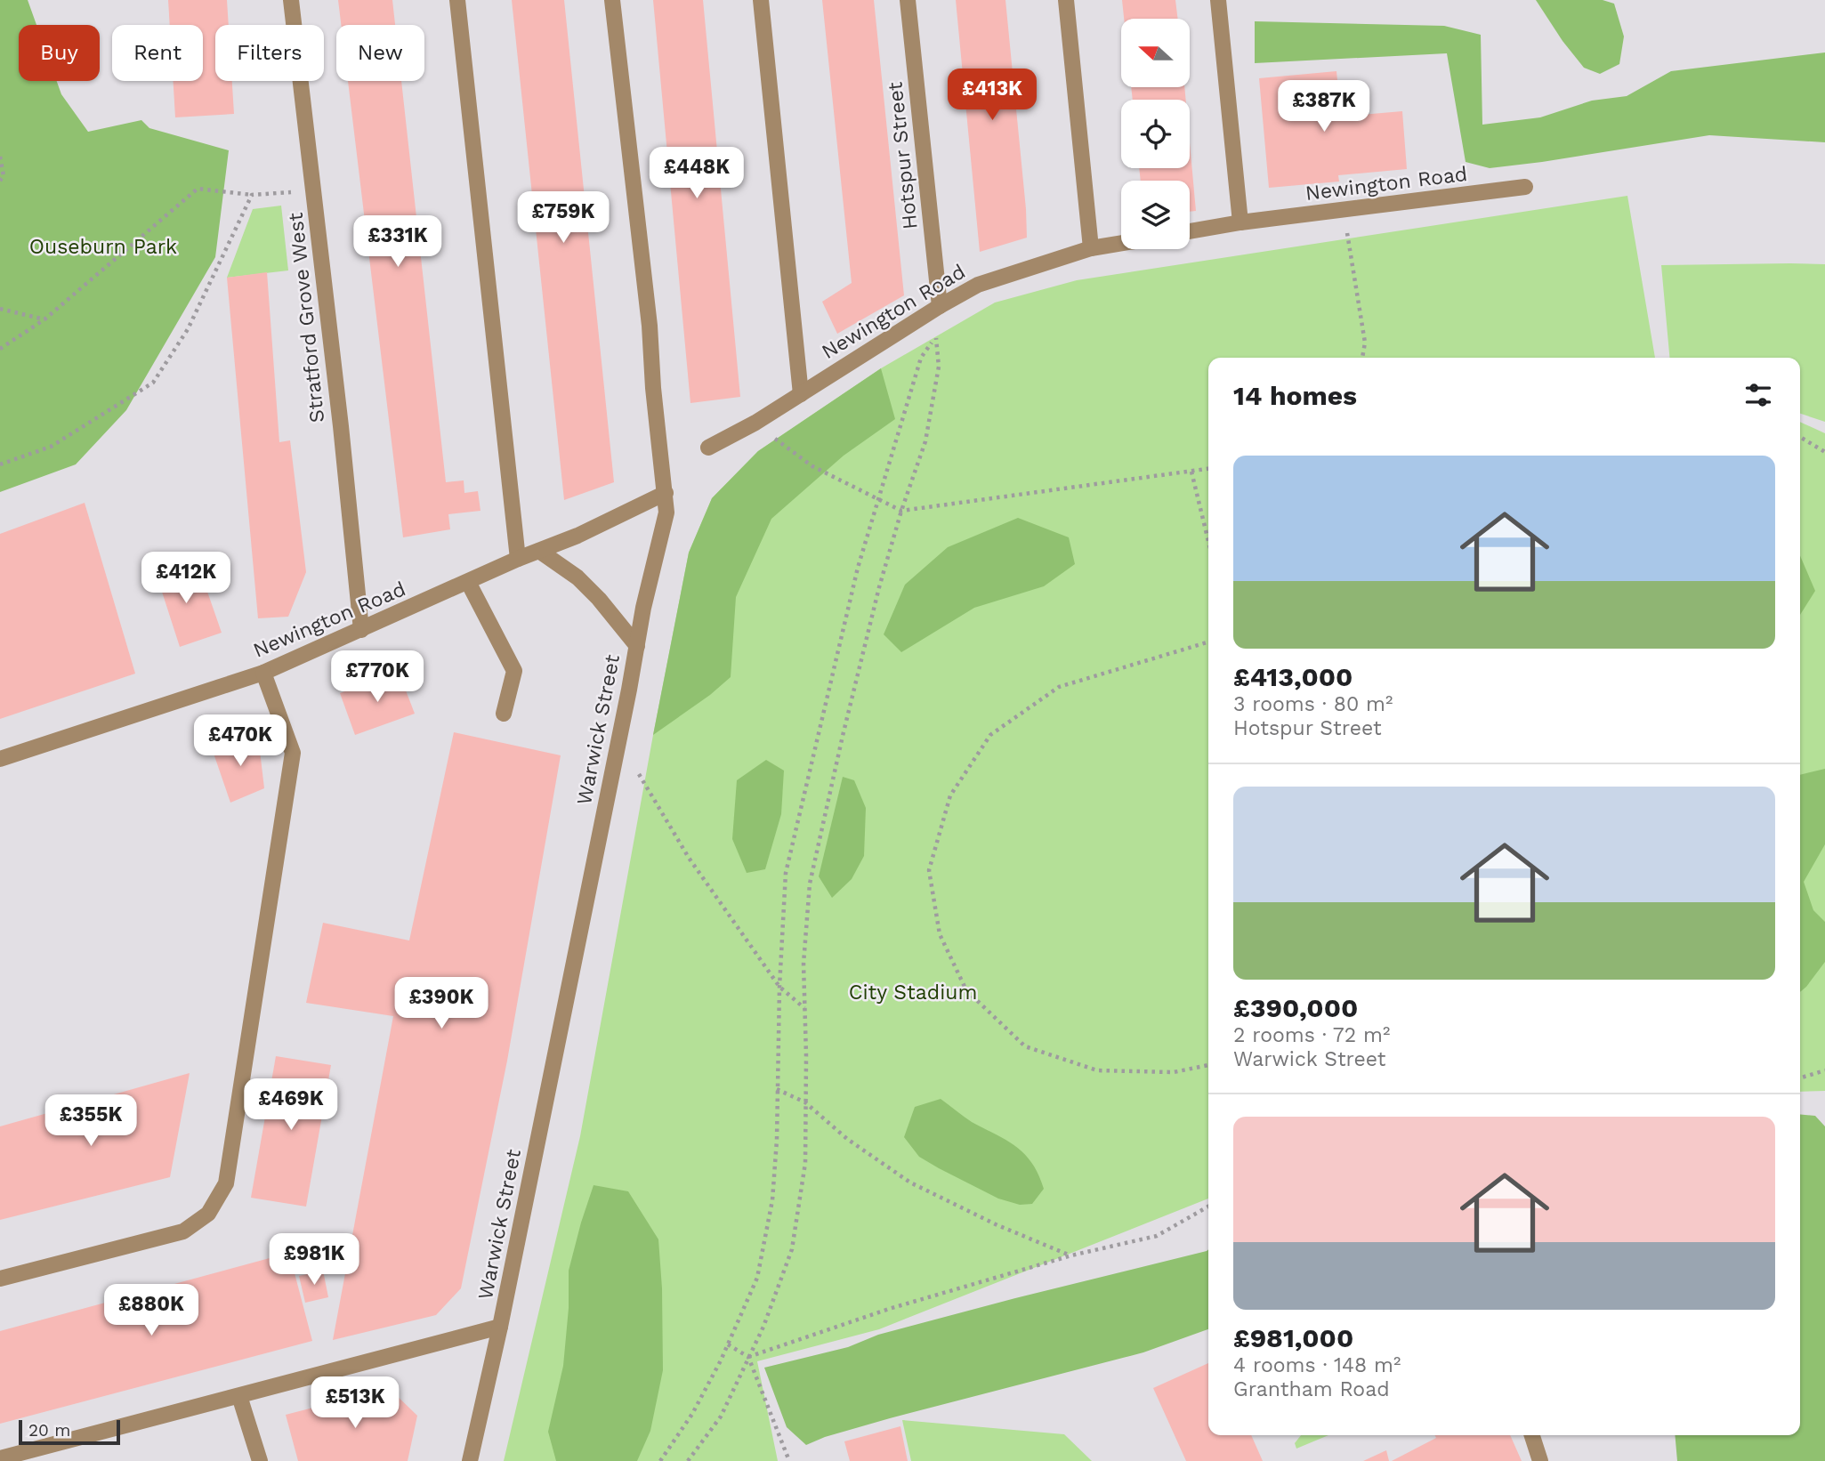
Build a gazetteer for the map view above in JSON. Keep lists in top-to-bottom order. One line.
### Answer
{"streets":{"street":["Hotspur Street","Newington Road","Stratford Grove West","Warwick Street"]},"crossings":[["Hotspur Street","Newington Road"],["Newington Road","Stratford Grove West"],["Newington Road","Warwick Street"]],"parks":["Ouseburn Park","City Stadium"],"scale_bar":"20 m","north":"left","page":{"chip":["Buy","Rent","Filters","New"],"price":["£413K","£387K","£448K","£759K","£331K","£412K","£770K","£470K","£390K","£469K","£355K","£981K","£880K","£513K"],"heading":"14 homes","list":[{"name":"£413,000","note":"3 rooms · 80 m² · Hotspur Street"},{"name":"£390,000","note":"2 rooms · 72 m² · Warwick Street"},{"name":"£981,000","note":"4 rooms · 148 m² · Grantham Road"}],"scale":"20 m"}}
